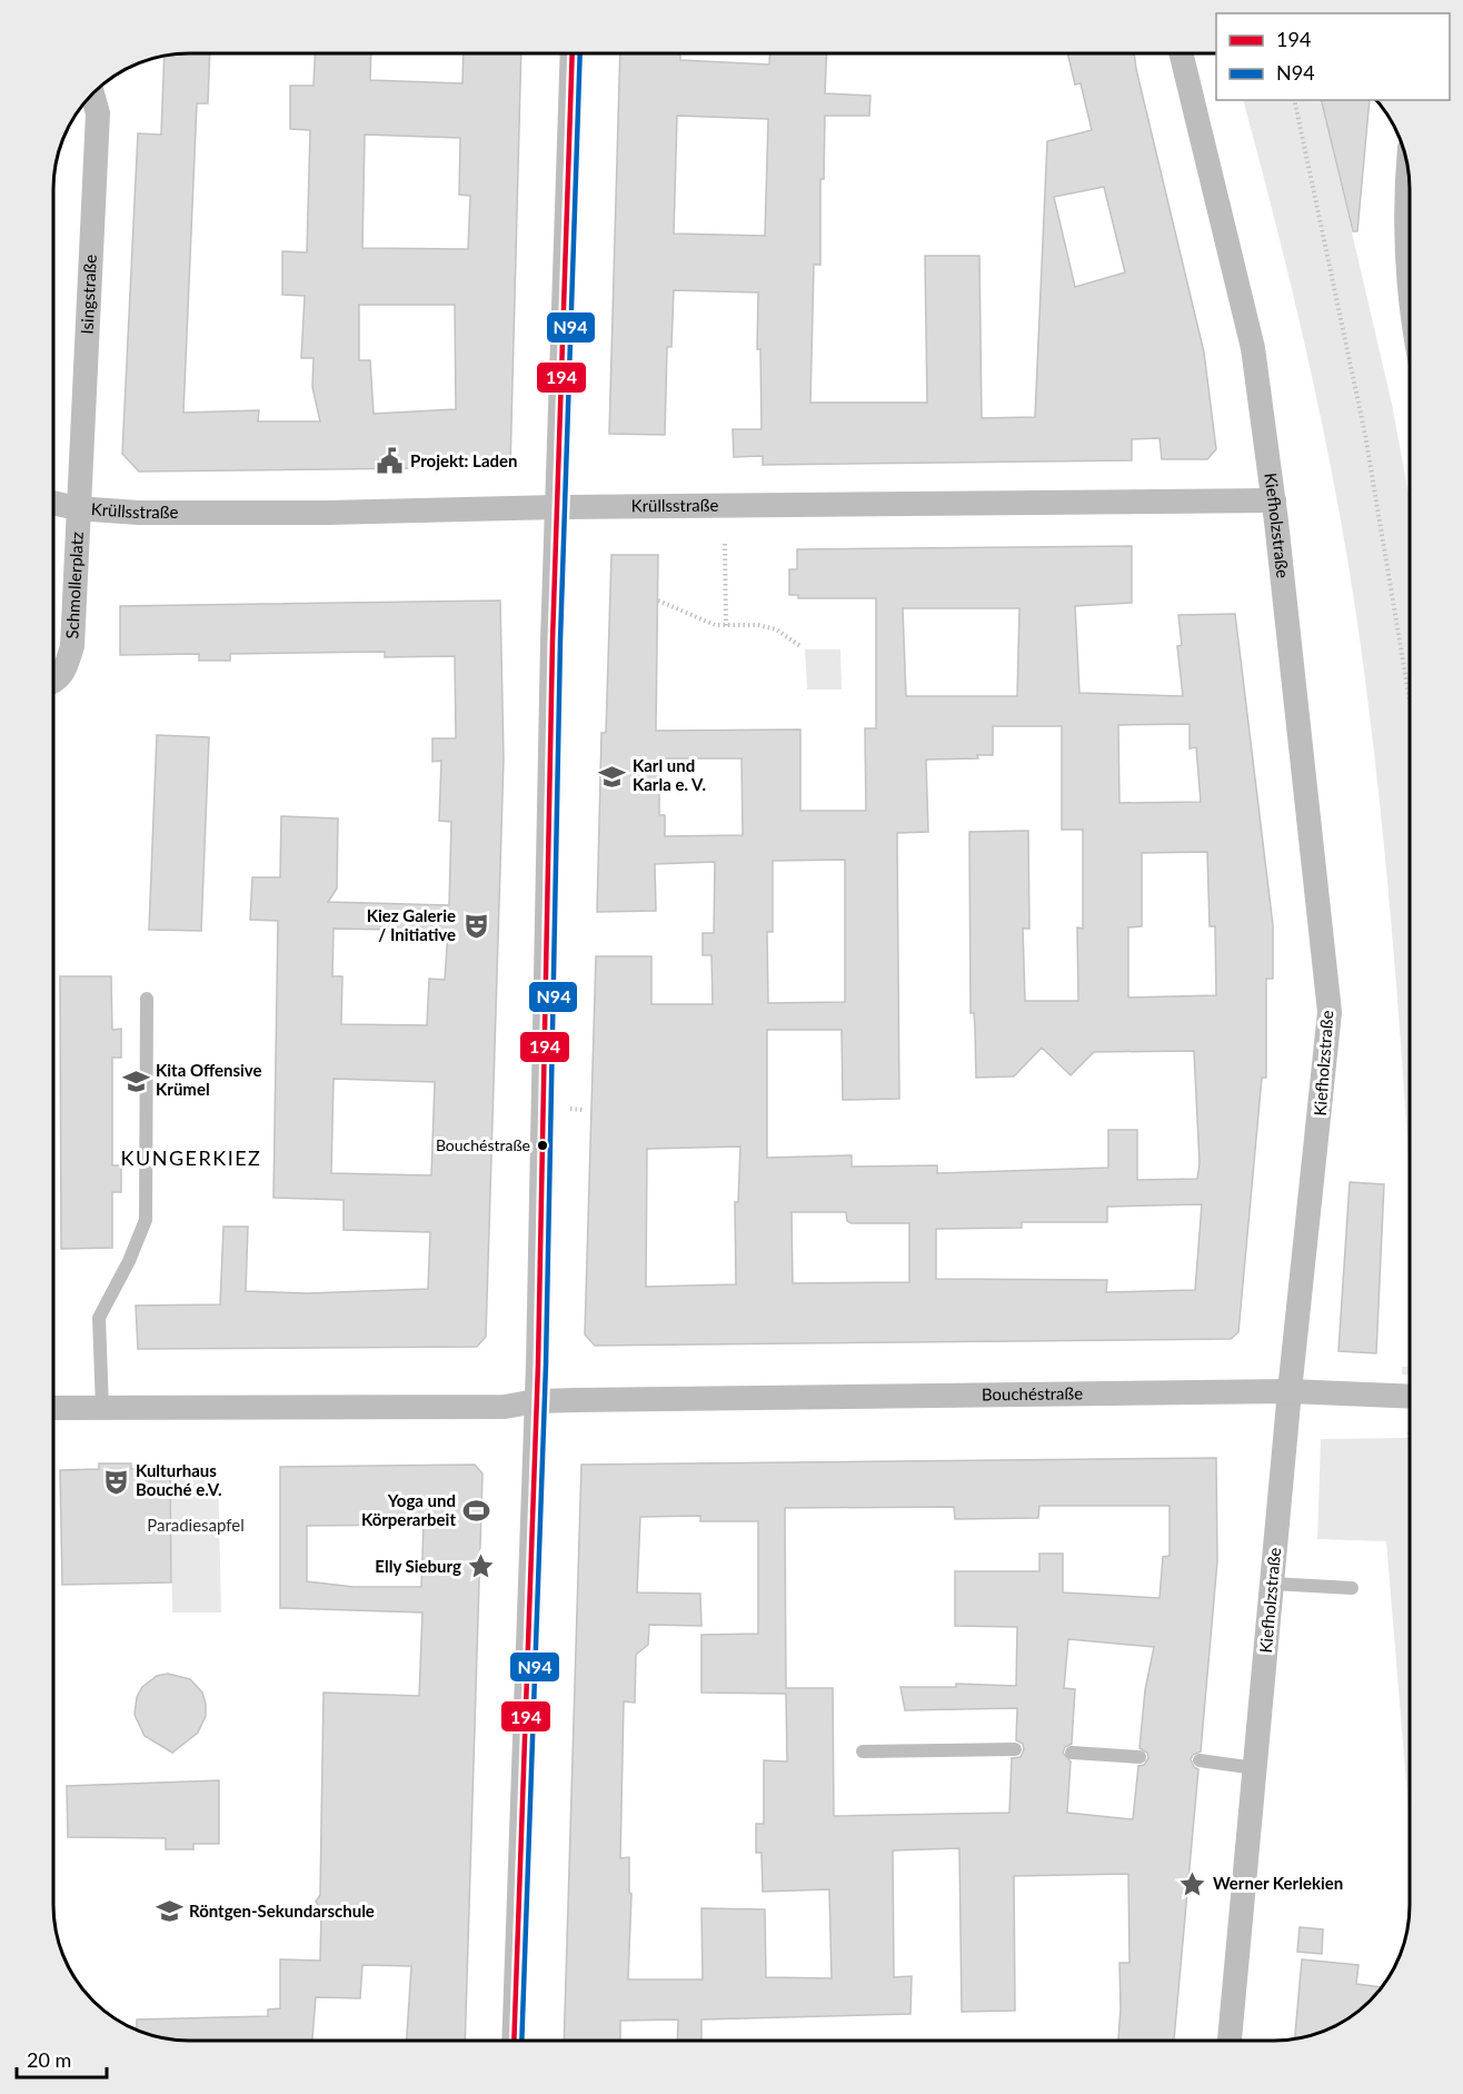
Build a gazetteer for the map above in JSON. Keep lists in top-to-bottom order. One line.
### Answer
{"streets":{"street":["Isingstraße","Krüllsstraße","Kiefholzstraße","Schmollerplatz","Bouchéstraße"]},"crossings":[["Isingstraße","Krüllsstraße"],["Isingstraße","Schmollerplatz"],["Krüllsstraße","Kiefholzstraße"],["Krüllsstraße","Schmollerplatz"],["Kiefholzstraße","Bouchéstraße"]],"districts":["KUNGERKIEZ"],"parks":["Paradiesapfel"],"places":{"public building":["Projekt: Laden"],"school or university":["Karl und Karla e. V.","Kita Offensive Krümel","Röntgen-Sekundarschule"],"theatre":["Kiez Galerie / Initiative","Kulturhaus Bouché e.V."],"other":["Bouchéstraße"],"sports":["Yoga und Körperarbeit"],"place":["Elly Sieburg","Werner Kerlekien"]},"lines":["transit line 194","transit line N94"],"legend":["194","N94"],"scale_bar":"20 m"}
